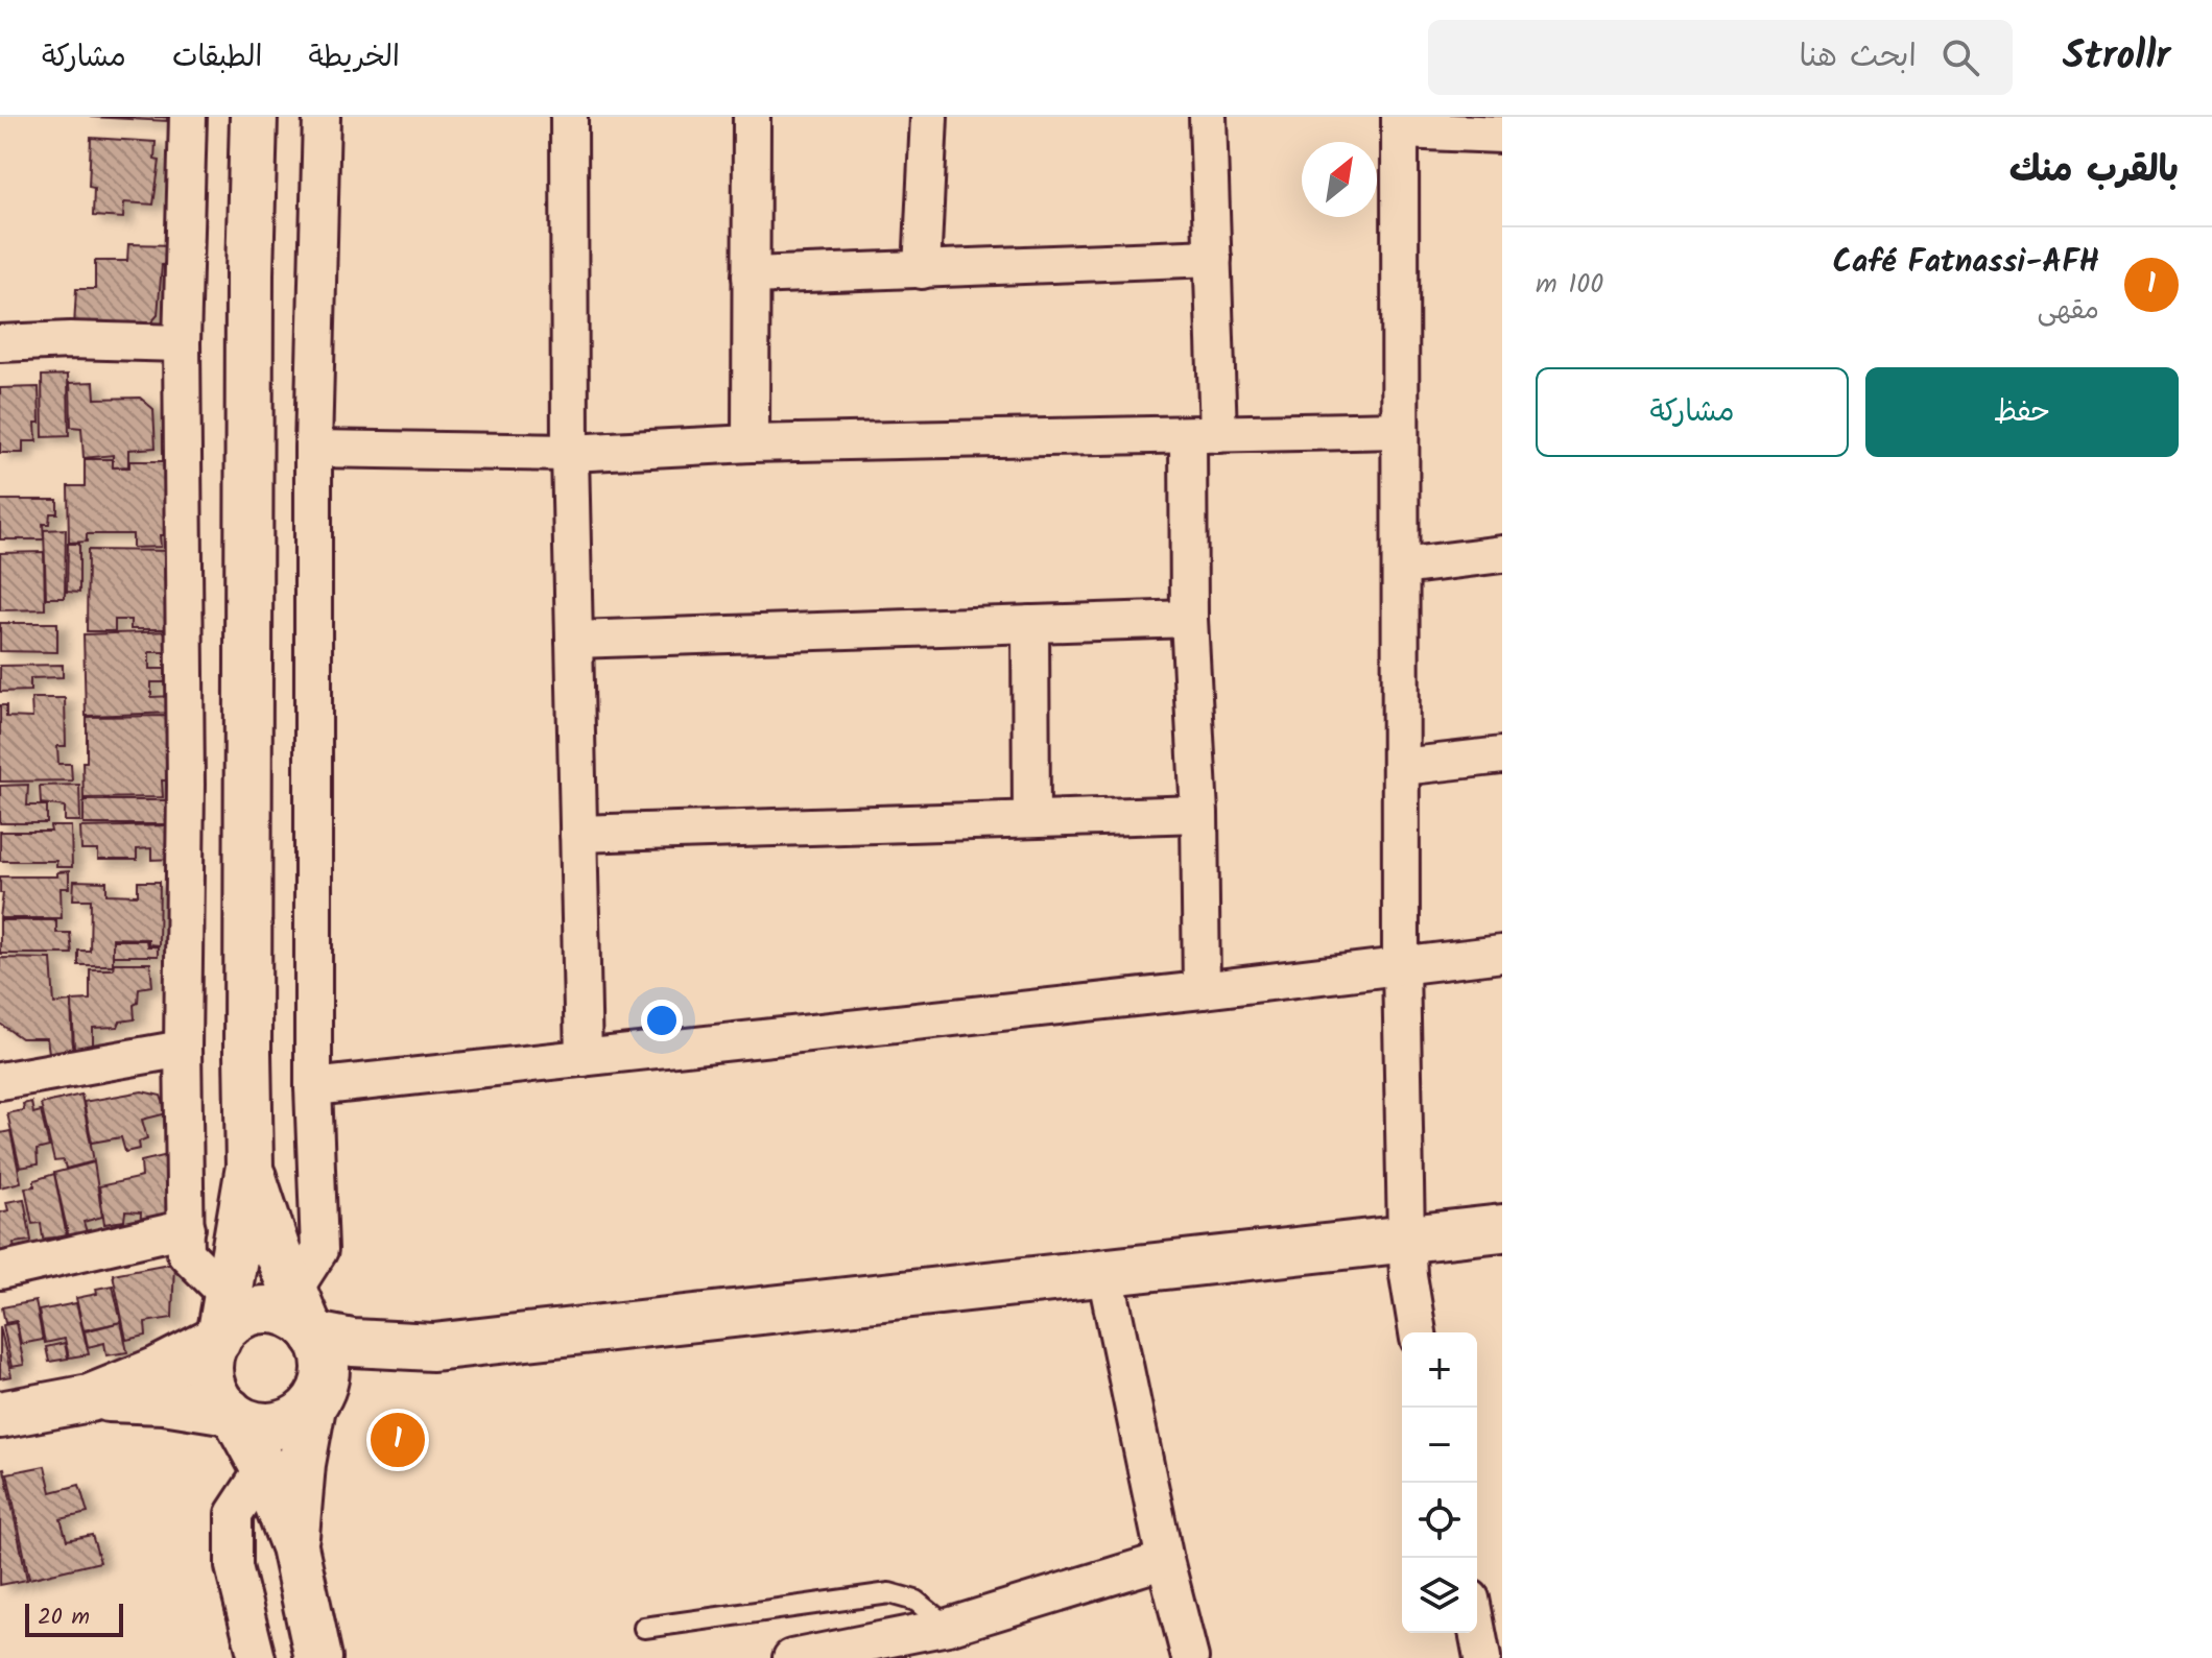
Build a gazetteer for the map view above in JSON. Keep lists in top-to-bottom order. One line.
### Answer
{"scale_bar":"20 m","north":"top right","page":{"header":"Strollr","search":"ابحث هنا","nav":["الخريطة","الطبقات","مشاركة"],"heading":"بالقرب منك","list":[{"mark":"1","name":"Café Fatnassi-AFH","note":"مقهى","value":"100 m"}],"buttons":["حفظ","مشاركة"],"map_buttons":["+","−"],"pins":"1","scale":"20 m"}}
